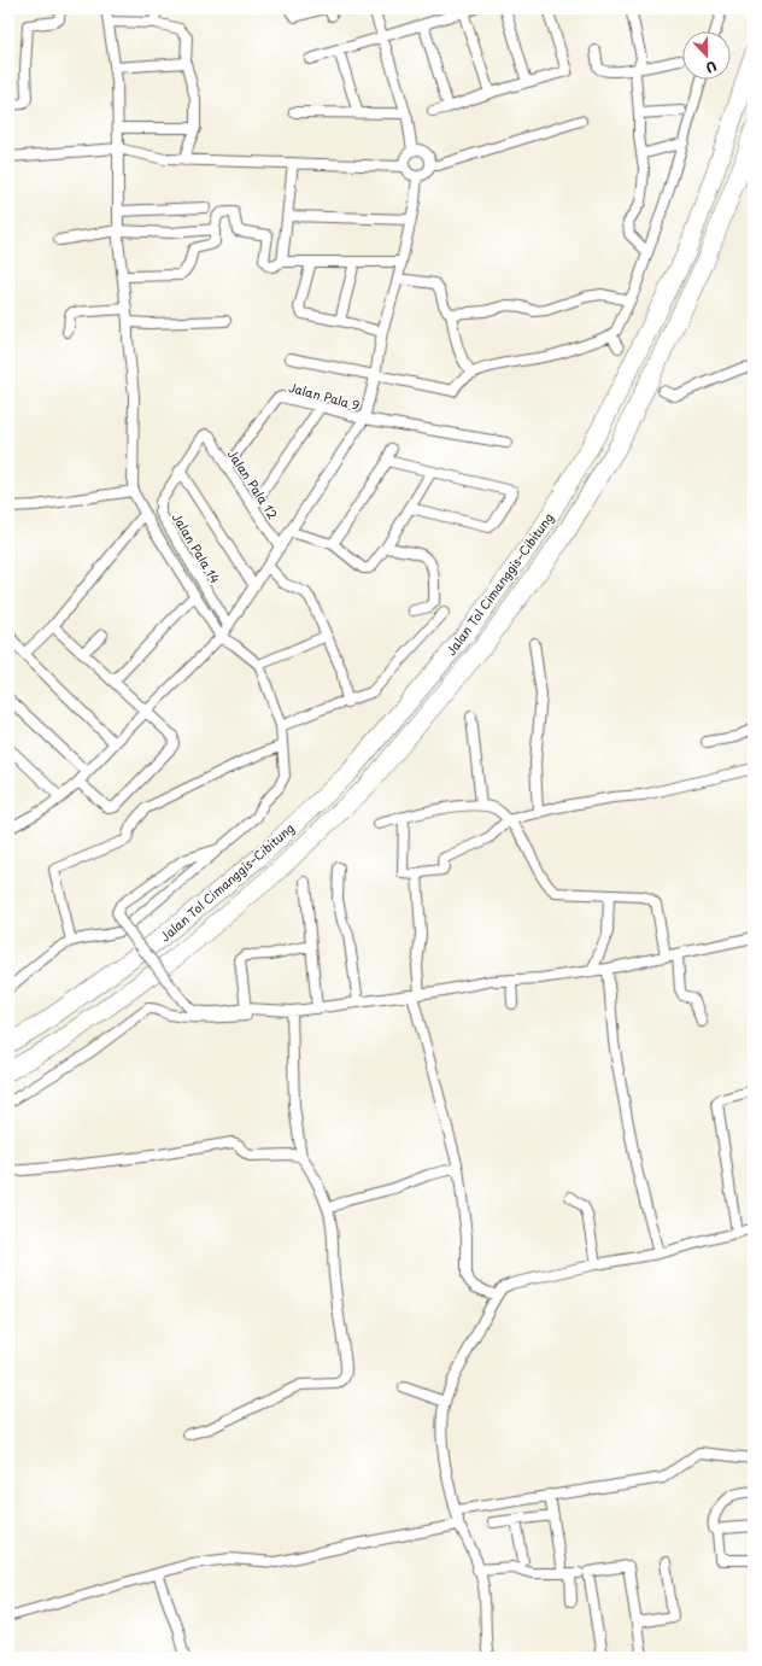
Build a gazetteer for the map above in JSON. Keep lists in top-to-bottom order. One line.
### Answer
{"streets":{"highway":["Jalan Tol Cimanggis–Cibitung"],"street":["Jalan Pala 9","Jalan Pala 12","Jalan Pala 14"]},"crossings":[["Jalan Pala 9","Jalan Pala 12"],["Jalan Pala 12","Jalan Pala 14"]],"north":"bottom"}
